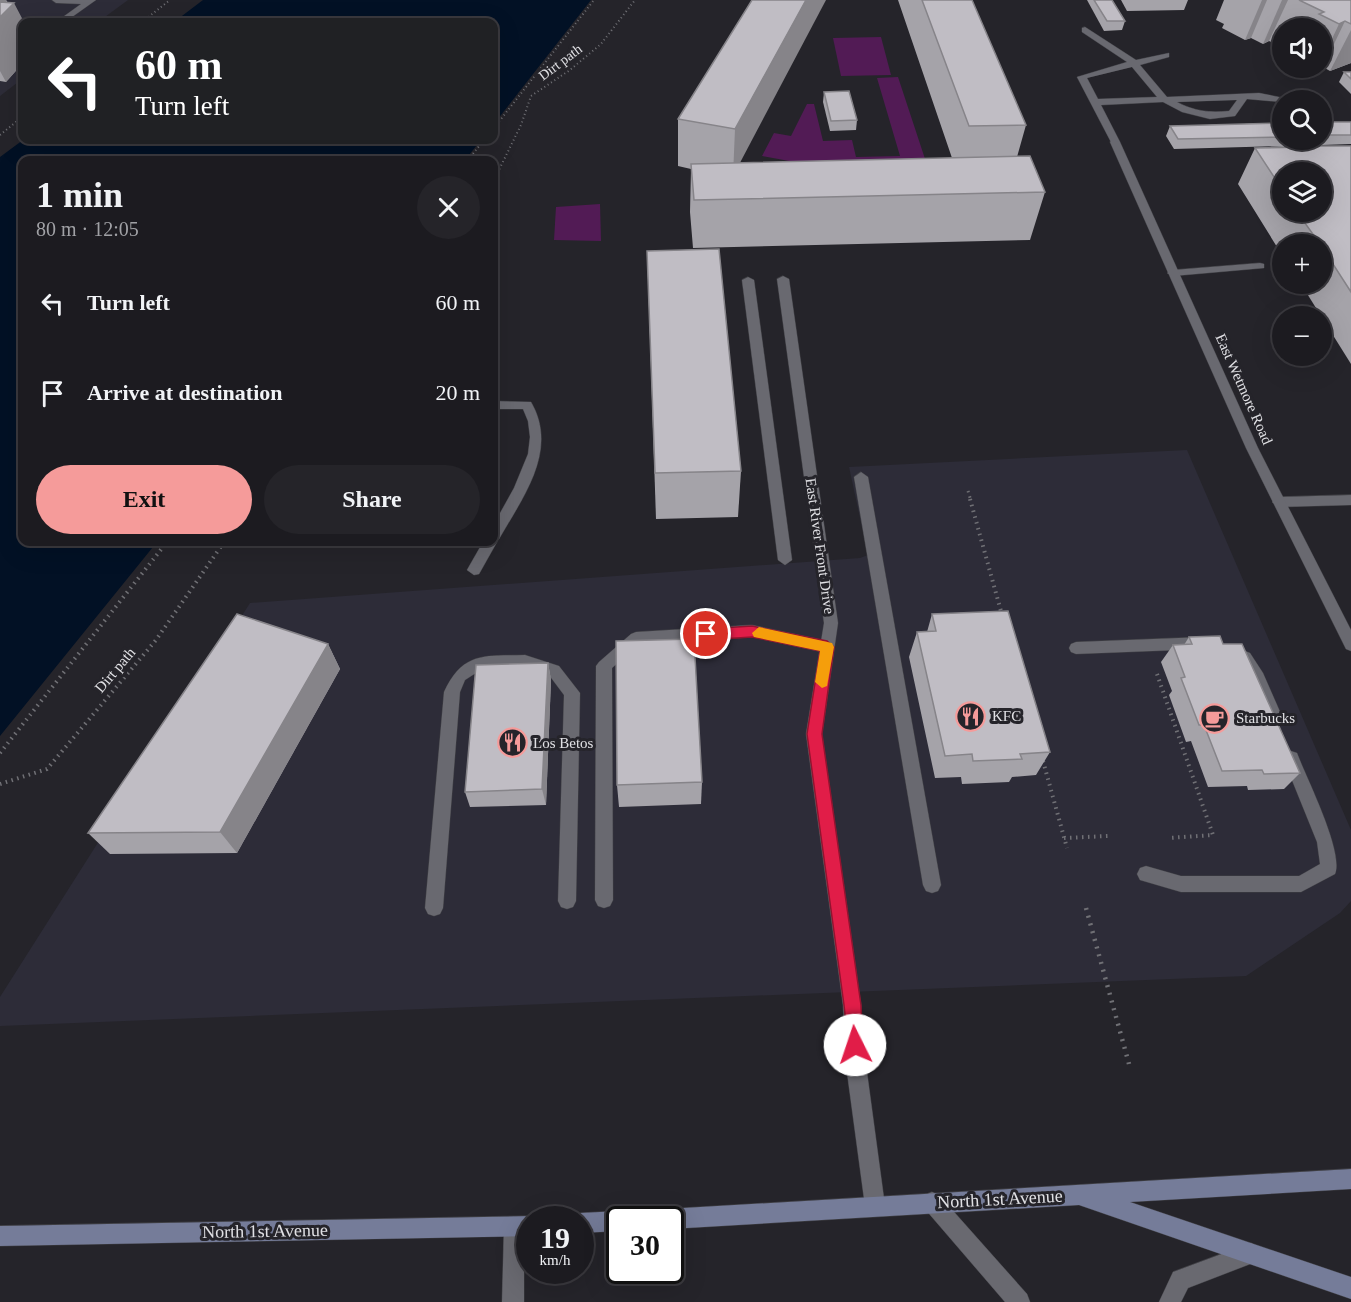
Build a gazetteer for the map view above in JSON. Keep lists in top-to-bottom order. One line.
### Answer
{"streets":{"main road":["North 1st Avenue"],"street":["East Wetmore Road","East River Front Drive"],"path":["Dirt path"]},"crossings":[["East River Front Drive","North 1st Avenue"]],"places":{"restaurant":["KFC","Los Betos"],"cafe":["Starbucks"]},"page":{"map_buttons":["+","−"],"turn":["60 m","Turn left"],"heading":["1 min","80 m · 12:05"],"list":[{"name":"Turn left","value":"60 m"},{"name":"Arrive at destination","value":"20 m"}],"buttons":["Exit","Share"],"speed":"19 km/h","limit":"30"}}
